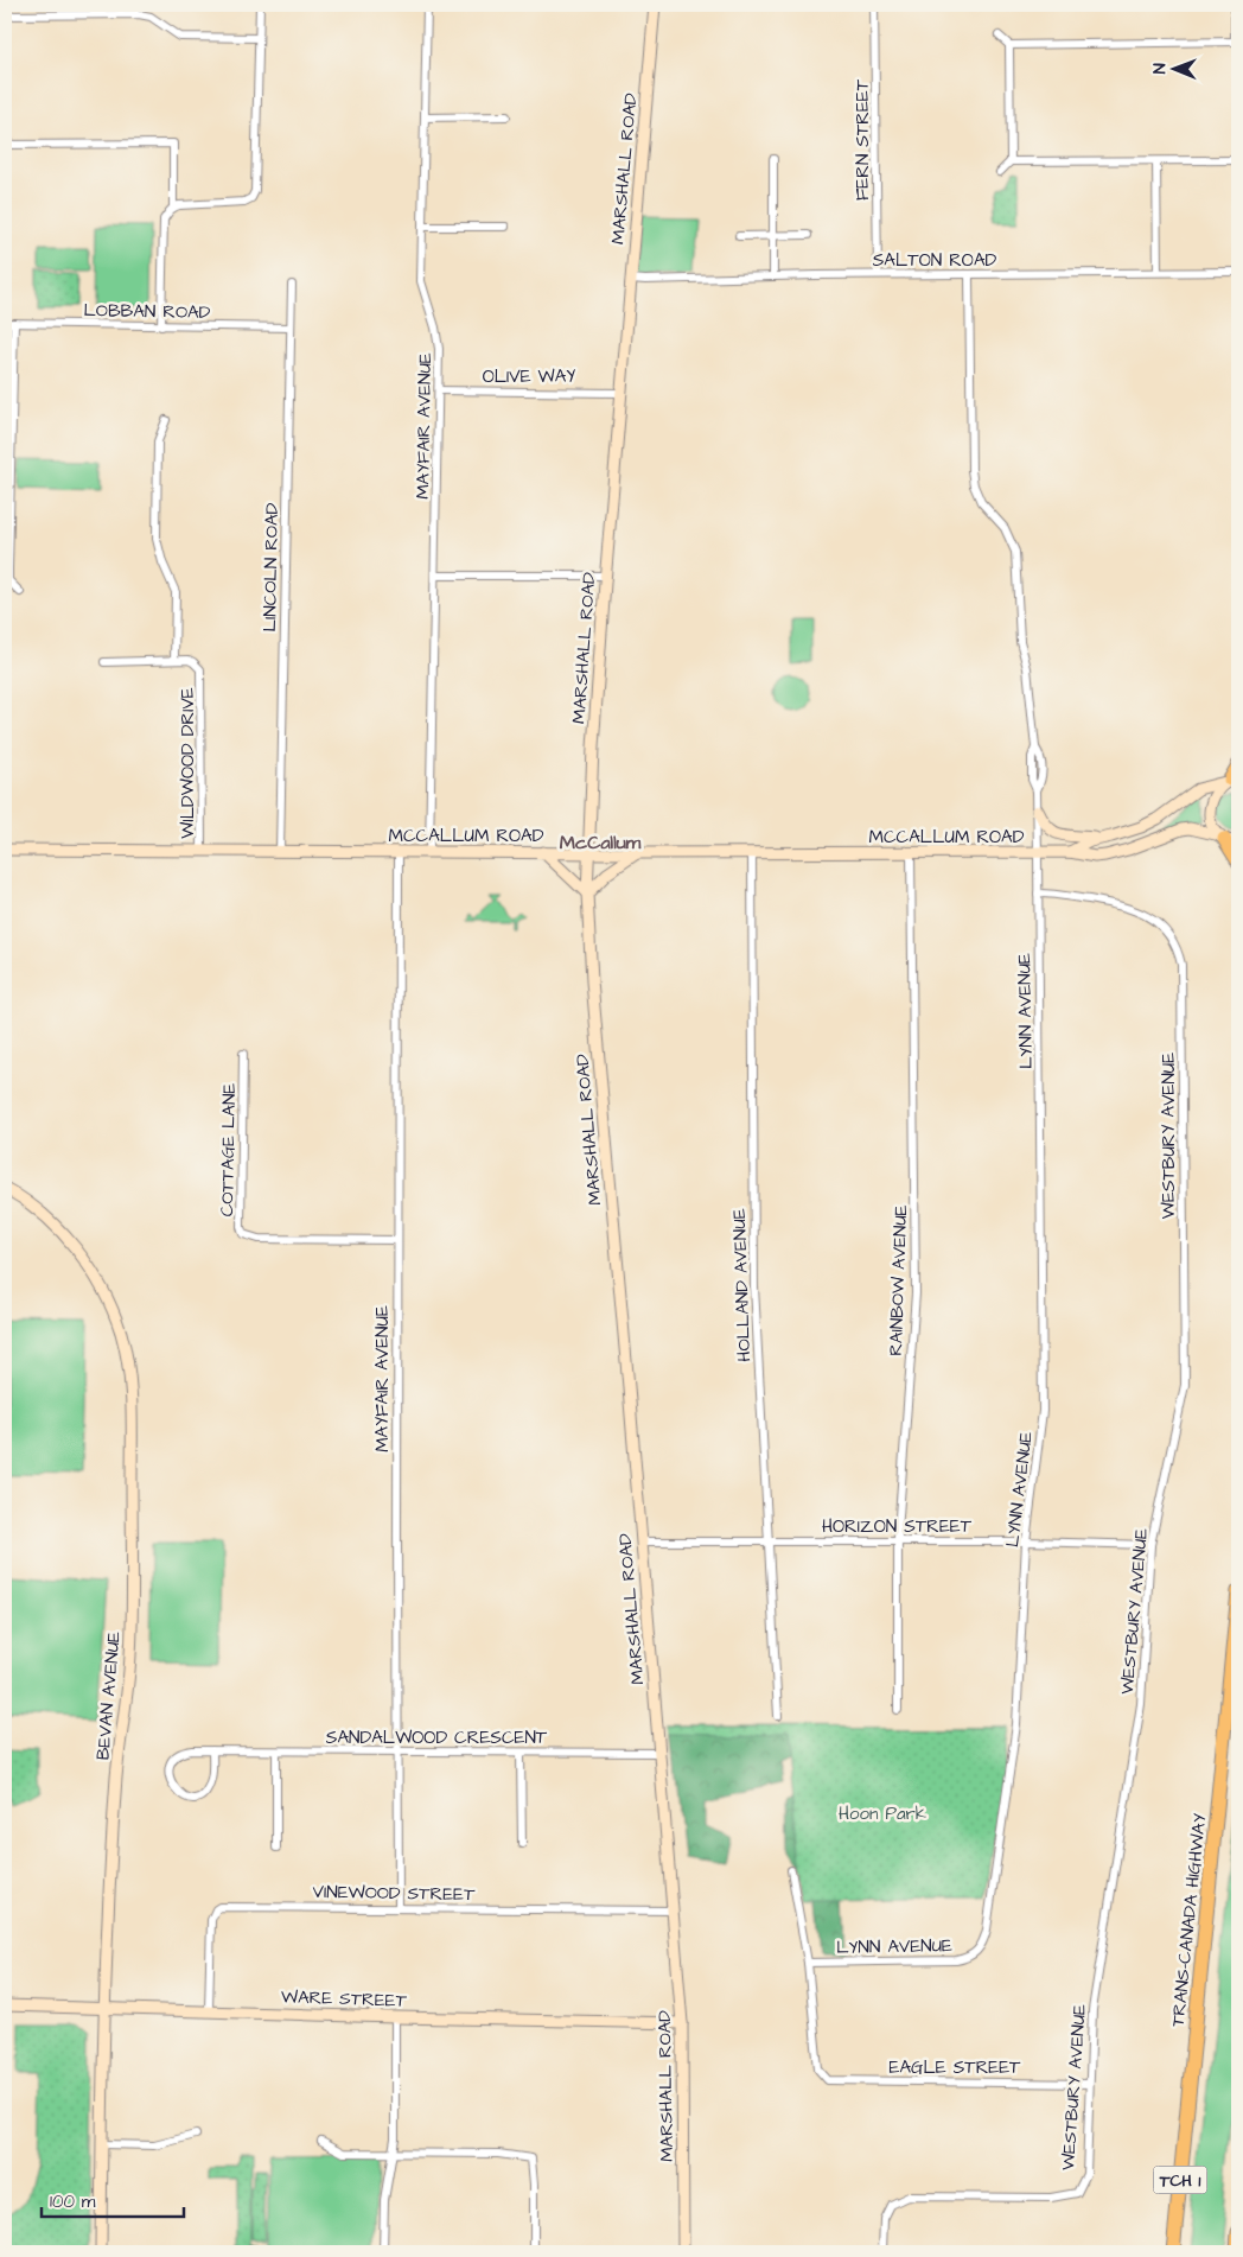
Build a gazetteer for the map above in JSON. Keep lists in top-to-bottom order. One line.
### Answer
{"streets":{"highway":["TRANS-CANADA HIGHWAY","TCH 1"],"main road":["MARSHALL ROAD","MCCALLUM ROAD","BEVAN AVENUE","WARE STREET"],"street":["FERN STREET","SALTON ROAD","LOBBAN ROAD","OLIVE WAY","MAYFAIR AVENUE","LINCOLN ROAD","WILDWOOD DRIVE","LYNN AVENUE","WESTBURY AVENUE","COTTAGE LANE","RAINBOW AVENUE","HOLLAND AVENUE","HORIZON STREET","SANDALWOOD CRESCENT","VINEWOOD STREET","EAGLE STREET"]},"crossings":[["FERN STREET","SALTON ROAD"],["MARSHALL ROAD","SALTON ROAD"],["MARSHALL ROAD","OLIVE WAY"],["MARSHALL ROAD","MCCALLUM ROAD"],["MARSHALL ROAD","HORIZON STREET"],["MARSHALL ROAD","SANDALWOOD CRESCENT"],["MARSHALL ROAD","VINEWOOD STREET"],["MARSHALL ROAD","WARE STREET"],["SALTON ROAD","LYNN AVENUE"],["LOBBAN ROAD","LINCOLN ROAD"],["OLIVE WAY","MAYFAIR AVENUE"],["MAYFAIR AVENUE","MCCALLUM ROAD"],["MAYFAIR AVENUE","COTTAGE LANE"],["MAYFAIR AVENUE","SANDALWOOD CRESCENT"],["MAYFAIR AVENUE","VINEWOOD STREET"],["LINCOLN ROAD","MCCALLUM ROAD"],["WILDWOOD DRIVE","MCCALLUM ROAD"],["MCCALLUM ROAD","LYNN AVENUE"],["MCCALLUM ROAD","RAINBOW AVENUE"],["MCCALLUM ROAD","HOLLAND AVENUE"],["LYNN AVENUE","WESTBURY AVENUE"],["LYNN AVENUE","HORIZON STREET"],["LYNN AVENUE","EAGLE STREET"],["WESTBURY AVENUE","HORIZON STREET"],["WESTBURY AVENUE","EAGLE STREET"],["RAINBOW AVENUE","HORIZON STREET"],["HOLLAND AVENUE","HORIZON STREET"],["BEVAN AVENUE","WARE STREET"],["VINEWOOD STREET","WARE STREET"]],"districts":["McCallum"],"parks":["Hoon Park"],"scale_bar":"100 m","north":"left"}
